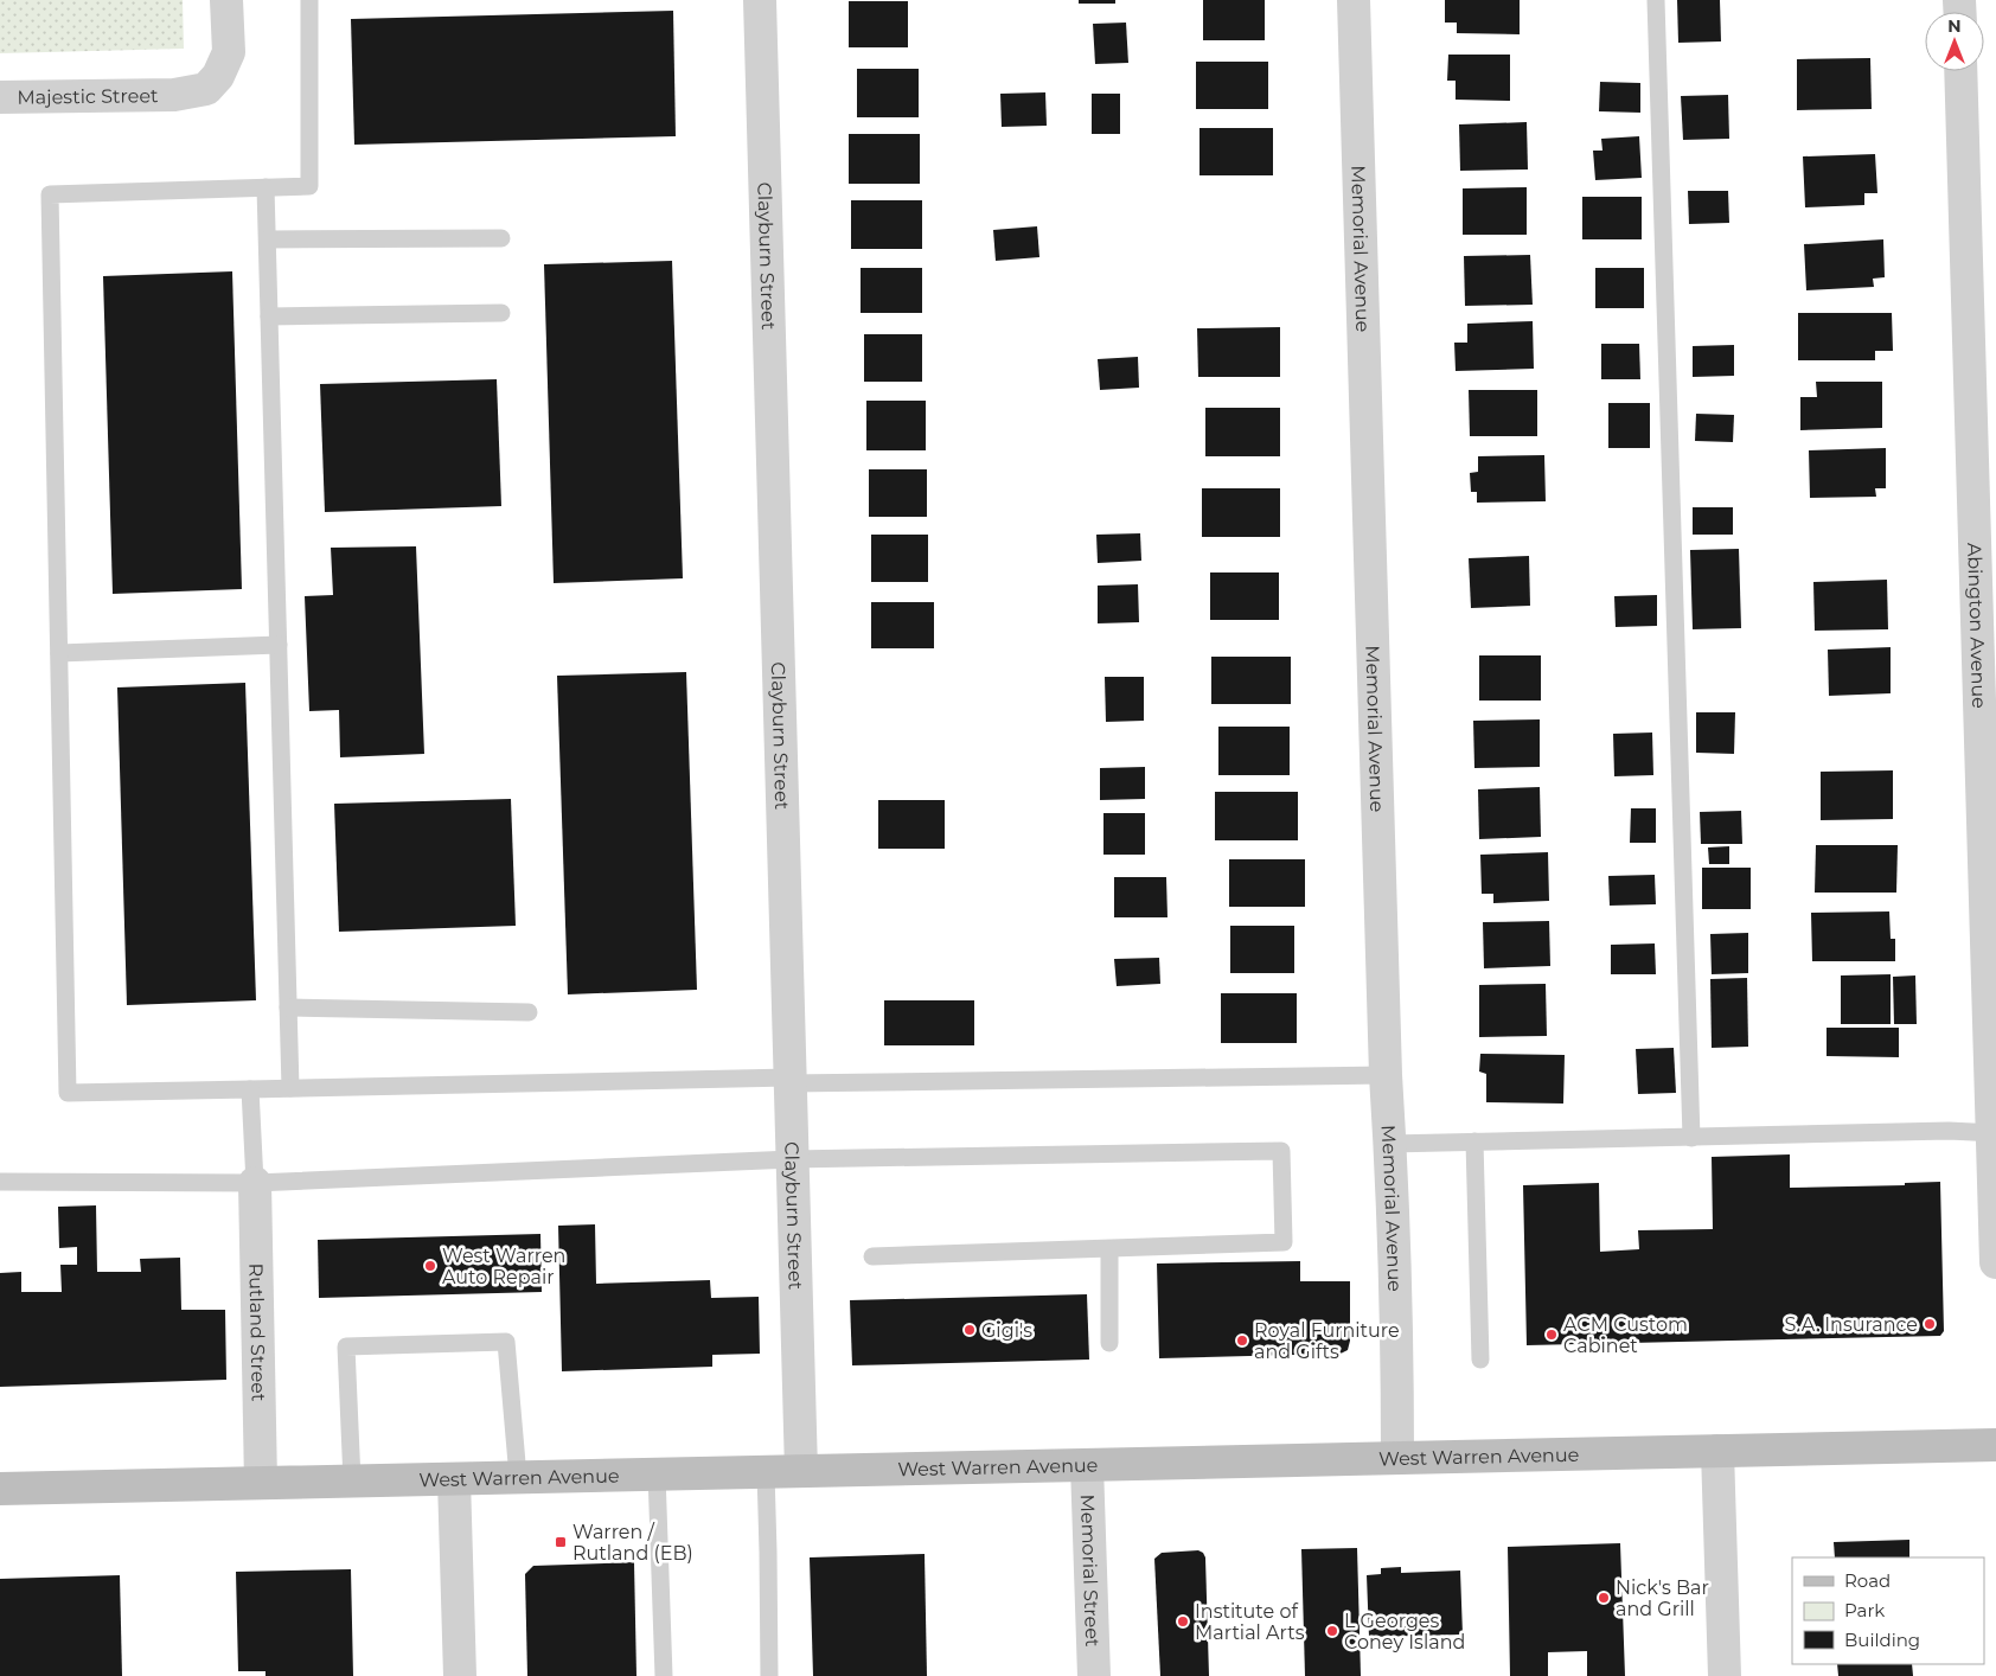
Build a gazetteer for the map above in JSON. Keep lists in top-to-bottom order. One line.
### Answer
{"streets":{"main road":["West Warren Avenue"],"street":["Majestic Street","Memorial Avenue","Clayburn Street","Abington Avenue","Rutland Street","Memorial Street"]},"crossings":[["Memorial Avenue","West Warren Avenue"],["Clayburn Street","West Warren Avenue"],["Rutland Street","West Warren Avenue"],["West Warren Avenue","Memorial Street"]],"places":{"other":["West Warren Auto Repair","S.A. Insurance","Gigi's","ACM Custom Cabinet","Royal Furniture and Gifts","Nick's Bar and Grill","Institute of Martial Arts","L Georges Coney Island"],"transit":["Warren / Rutland (EB)"]},"legend":["Road","Park","Building"],"north":"top"}
